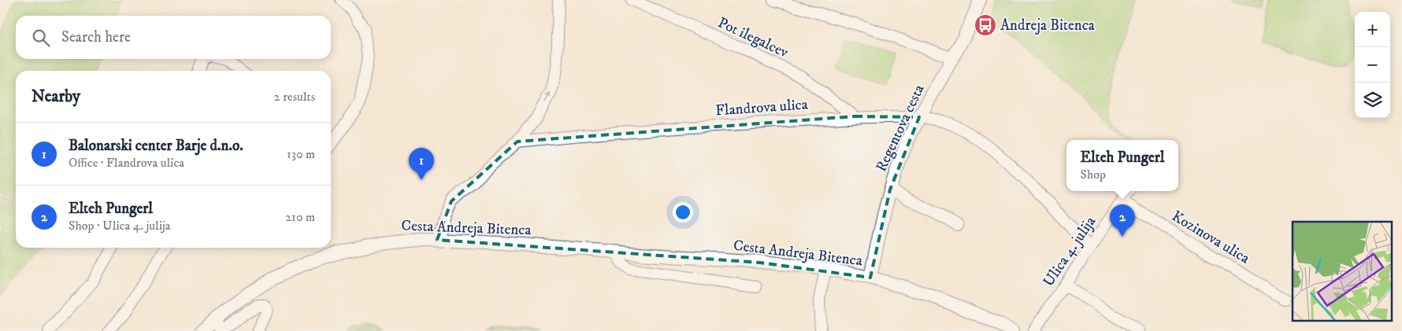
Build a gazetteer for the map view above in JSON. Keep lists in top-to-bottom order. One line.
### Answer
{"streets":{"street":["Pot ilegalcev","Flandrova ulica","Regentova cesta","Cesta Andreja Bitenca","Kozinova ulica","Ulica 4. julija"]},"crossings":[["Pot ilegalcev","Flandrova ulica"],["Flandrova ulica","Regentova cesta"],["Flandrova ulica","Ulica 4. julija"],["Regentova cesta","Cesta Andreja Bitenca"],["Kozinova ulica","Ulica 4. julija"]],"places":{"bus stop":["Andreja Bitenca"]},"page":{"map_buttons":["+","−"],"search":"Search here","heading":["Nearby","2 results"],"list":[{"mark":"1","name":"Balonarski center Barje d.n.o.","note":"Office · Flandrova ulica","value":"130 m"},{"mark":"2","name":"Elteh Pungerl","note":"Shop · Ulica 4. julija","value":"210 m"}],"popup":["Elteh Pungerl","Shop"],"pins":["1","2"]}}
